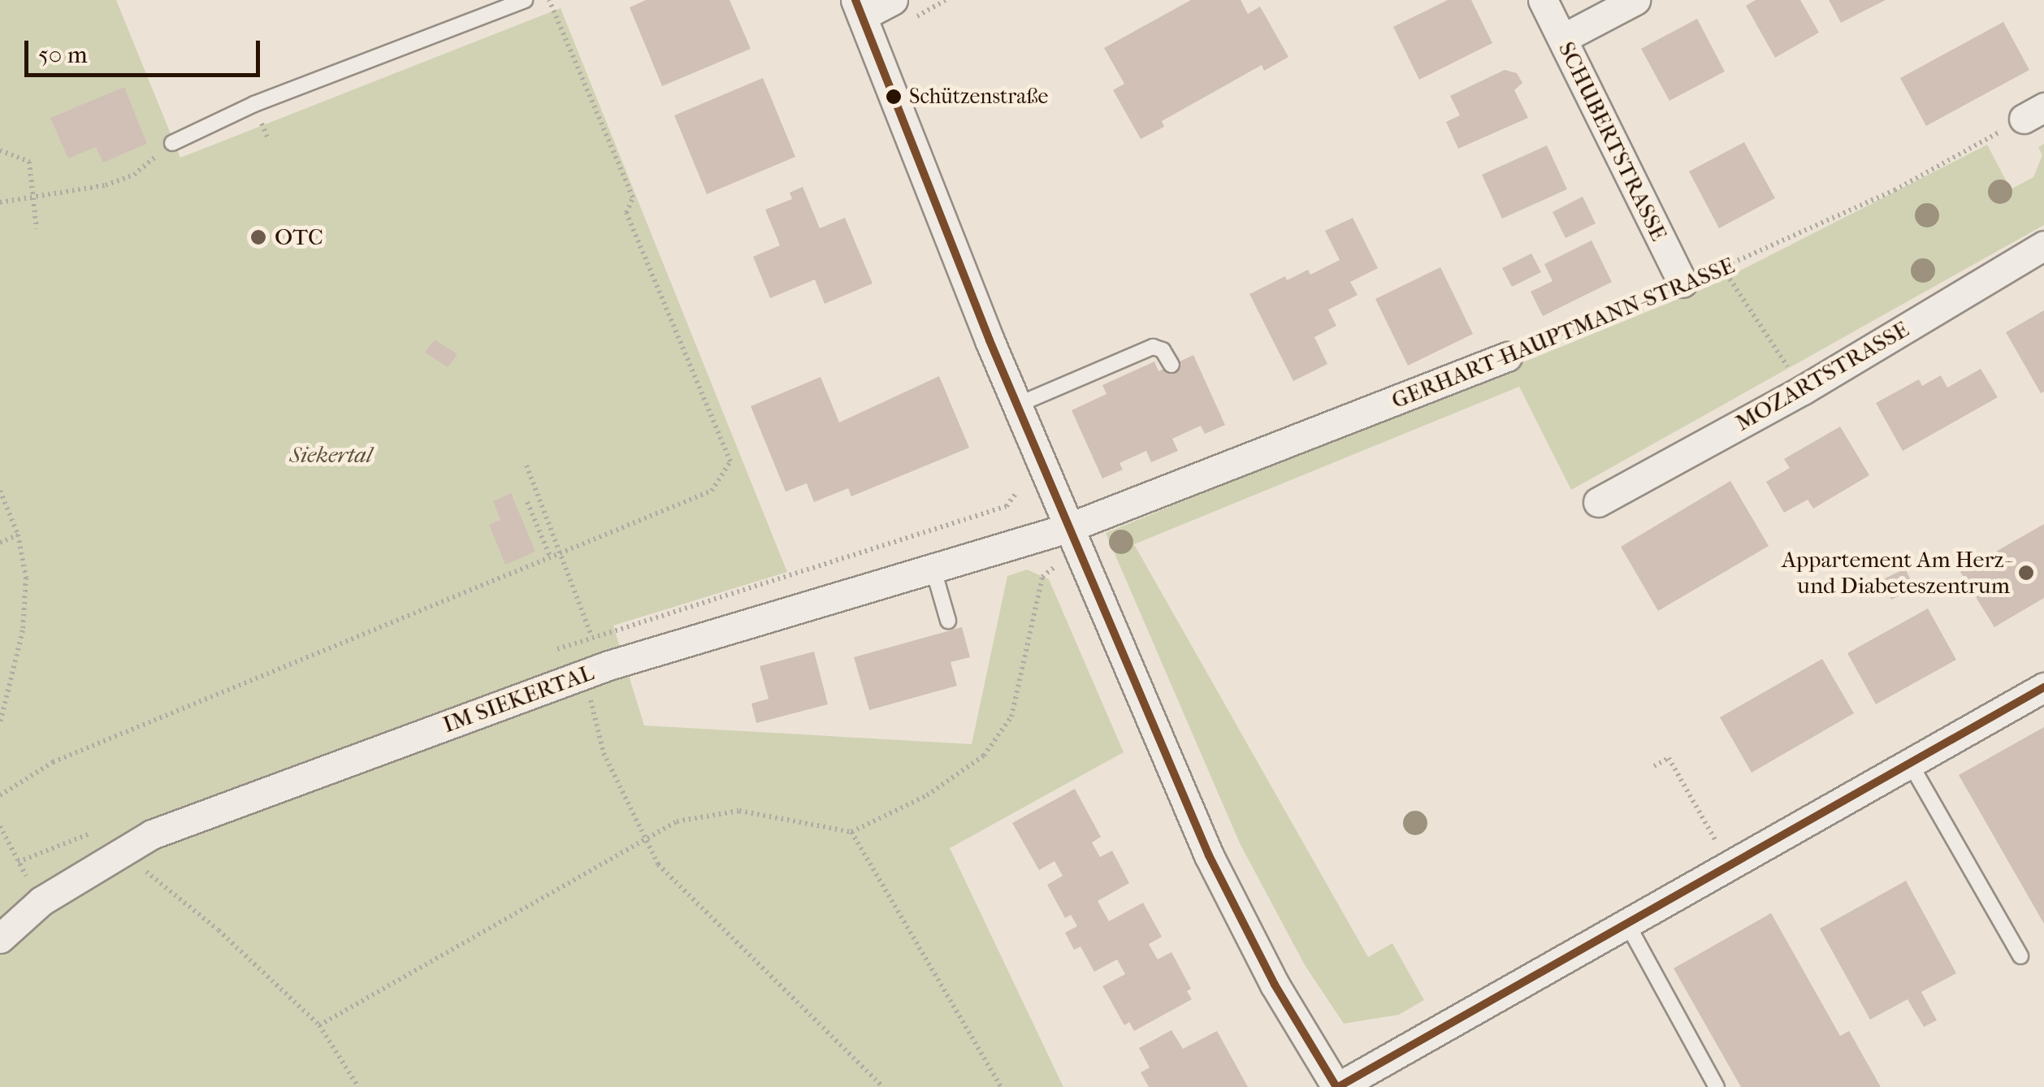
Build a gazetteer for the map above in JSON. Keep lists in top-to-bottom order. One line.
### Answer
{"streets":{"street":["SCHUBERTSTRASSE","GERHART-HAUPTMANN-STRASSE","MOZARTSTRASSE","IM SIEKERTAL"]},"crossings":[["SCHUBERTSTRASSE","GERHART-HAUPTMANN-STRASSE"],["GERHART-HAUPTMANN-STRASSE","IM SIEKERTAL"]],"parks":["Siekertal"],"places":["Schützenstraße","OTC","Appartement Am Herz- und Diabeteszentrum"],"scale_bar":"50 m"}
